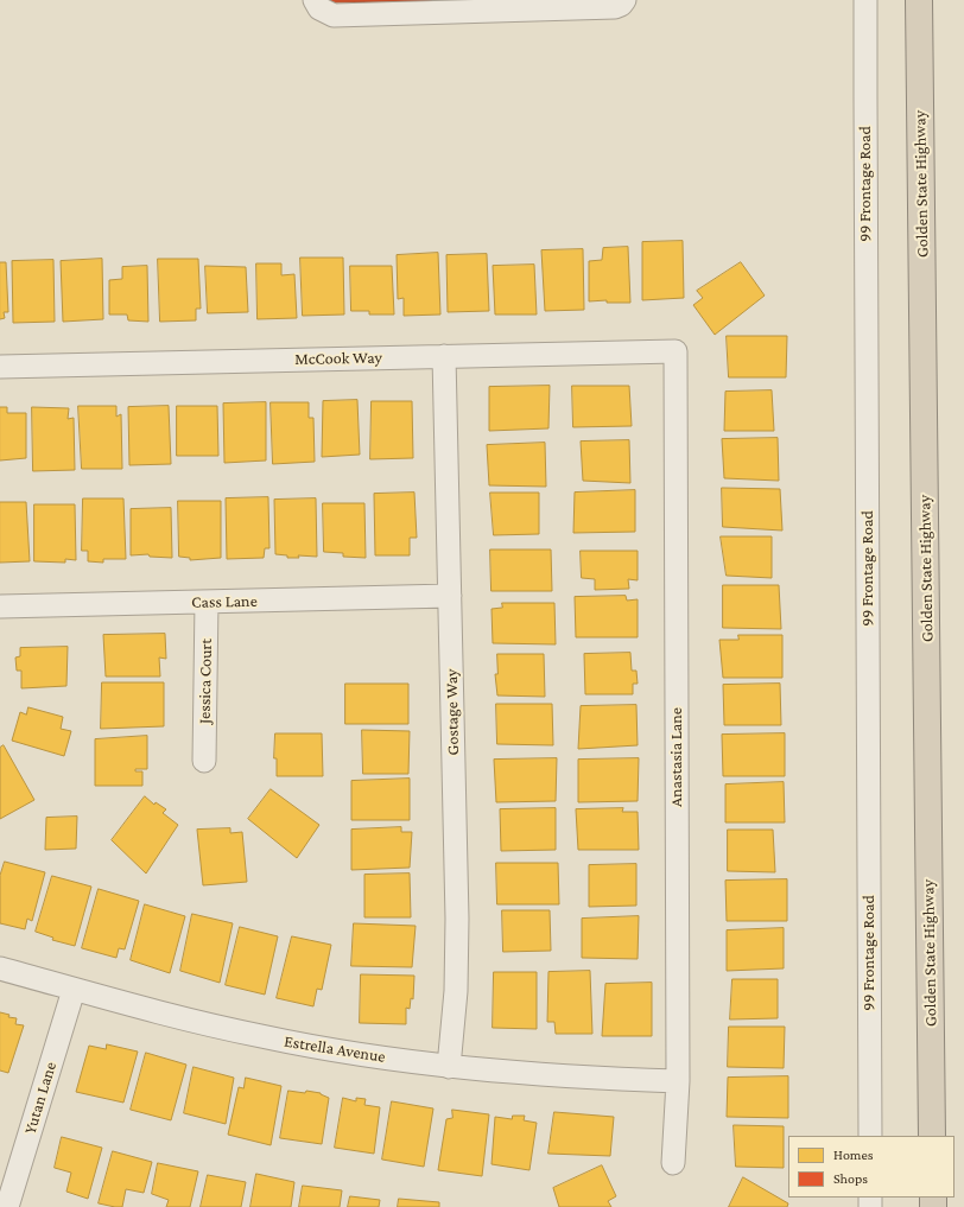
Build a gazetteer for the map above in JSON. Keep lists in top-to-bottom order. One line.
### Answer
{"streets":{"highway":["Golden State Highway"],"street":["99 Frontage Road","McCook Way","Cass Lane","Jessica Court","Gostage Way","Anastasia Lane","Estrella Avenue","Yutan Lane"]},"crossings":[["McCook Way","Gostage Way"],["McCook Way","Anastasia Lane"],["Cass Lane","Jessica Court"],["Cass Lane","Gostage Way"],["Gostage Way","Estrella Avenue"],["Anastasia Lane","Estrella Avenue"],["Estrella Avenue","Yutan Lane"]],"legend":["Homes","Shops"]}
